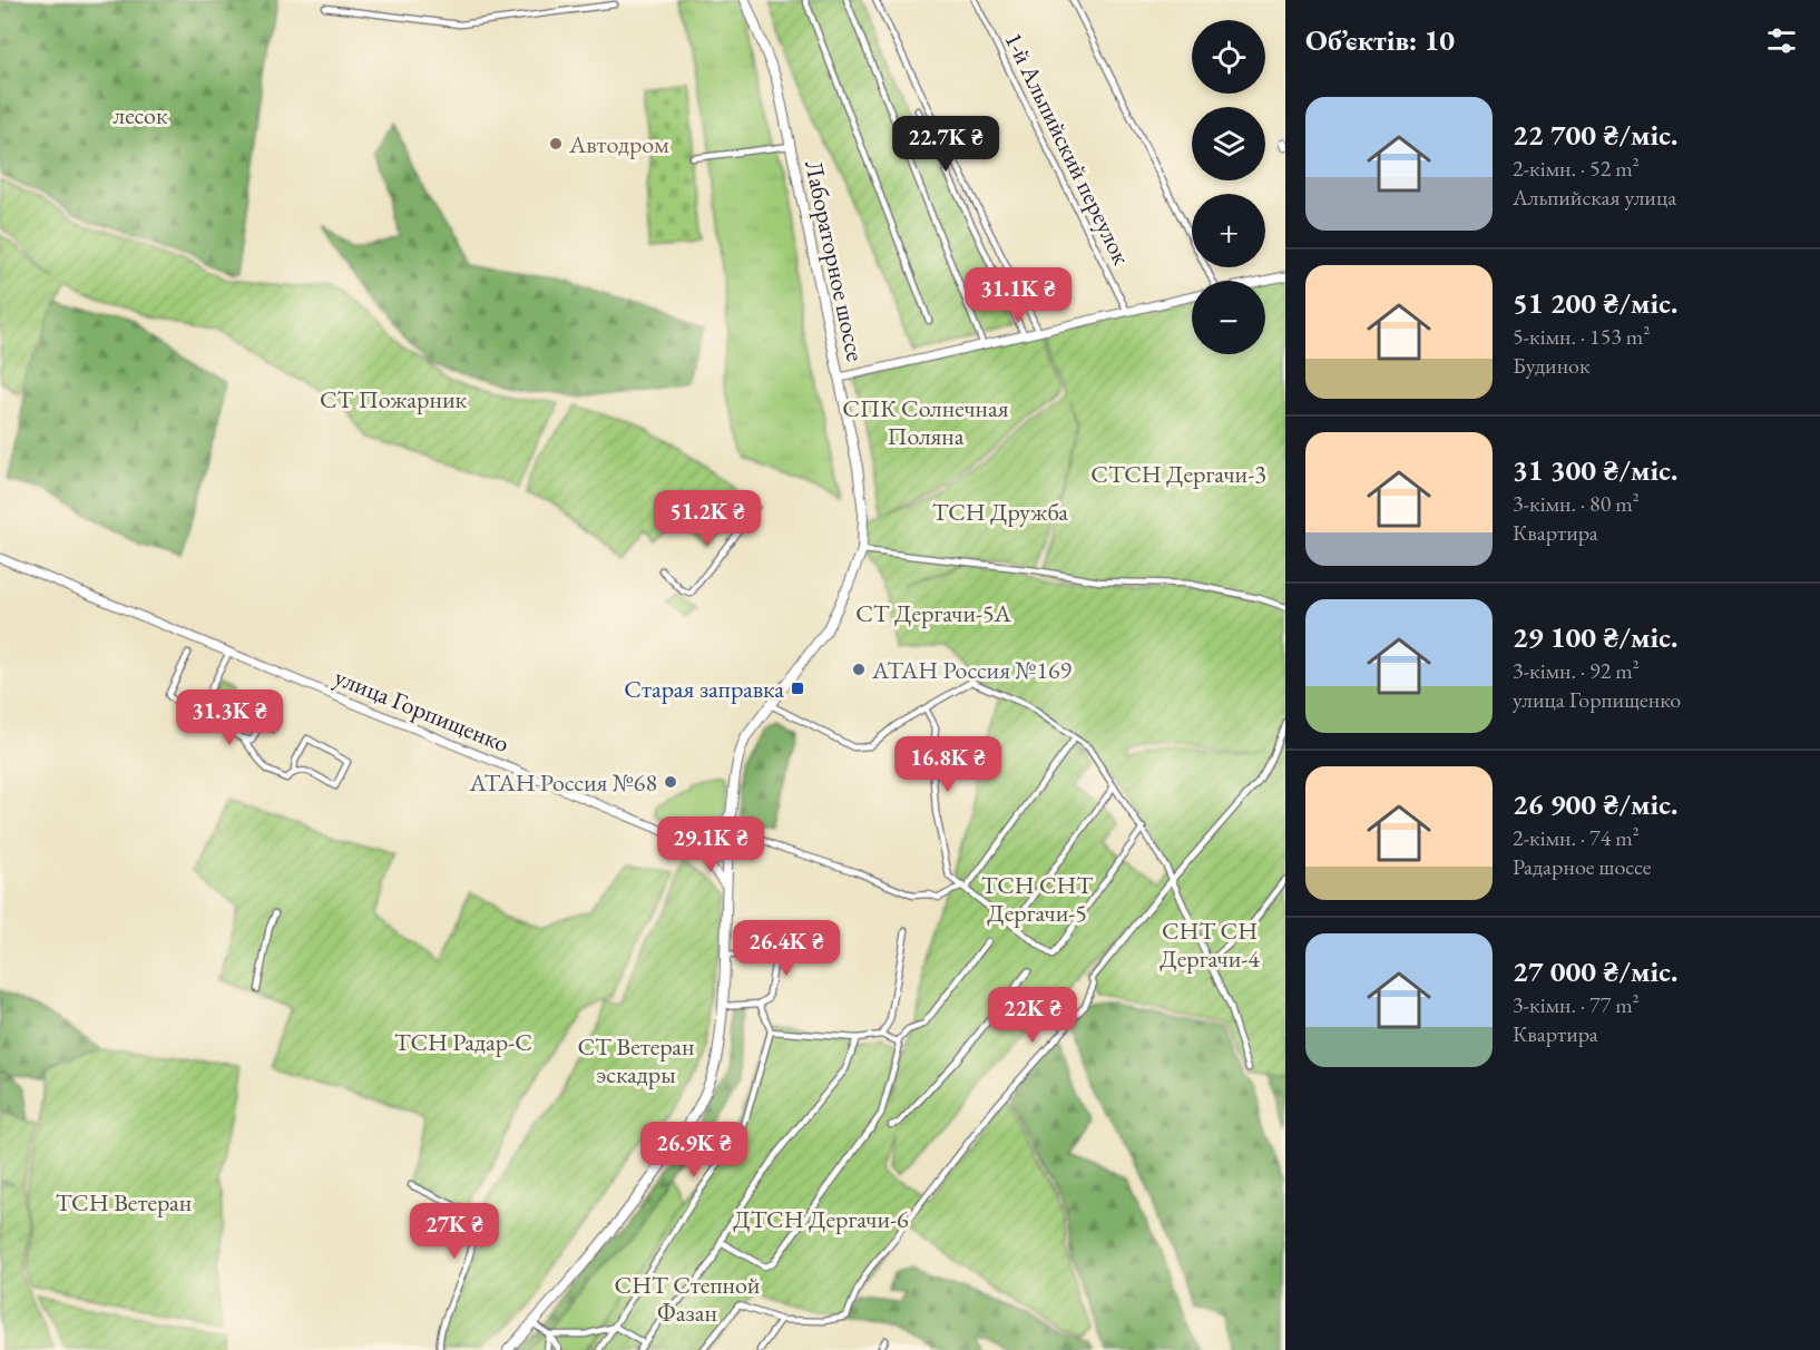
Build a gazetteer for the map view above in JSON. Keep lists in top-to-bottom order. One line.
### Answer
{"streets":{"main road":["Лабораторное шоссе","улица Горпищенко"],"street":["1-й Альпийский переулок"]},"crossings":[["Лабораторное шоссе","улица Горпищенко"]],"parks":["лесок","СТ Пожарник","СПК Солнечная Поляна","СТСН Дергачи-3","ТСН Дружба","СТ Дергачи-5А","ТСН СНТ Дергачи-5","СНТ СН Дергачи-4","ТСН Радар-С","СТ Ветеран эскадры","ТСН Ветеран","ДТСН Дергачи-6","СНТ Степной Фазан"],"places":{"other":["Автодром","АТАН Россия №169","АТАН Россия №68"],"transit":["Старая заправка"]},"page":{"heading":"Об’єктів: 10","map_buttons":["+","−"],"list":[{"name":"22 700 ₴/міс.","note":"2-кімн. · 52 m² · Альпийская улица"},{"name":"51 200 ₴/міс.","note":"5-кімн. · 153 m² · Будинок"},{"name":"31 300 ₴/міс.","note":"3-кімн. · 80 m² · Квартира"},{"name":"29 100 ₴/міс.","note":"3-кімн. · 92 m² · улица Горпищенко"},{"name":"26 900 ₴/міс.","note":"2-кімн. · 74 m² · Радарное шоссе"},{"name":"27 000 ₴/міс.","note":"3-кімн. · 77 m² · Квартира"}],"price":["22.7K ₴","31.1K ₴","51.2K ₴","31.3K ₴","16.8K ₴","29.1K ₴","26.4K ₴","22K ₴","26.9K ₴","27K ₴"]}}
